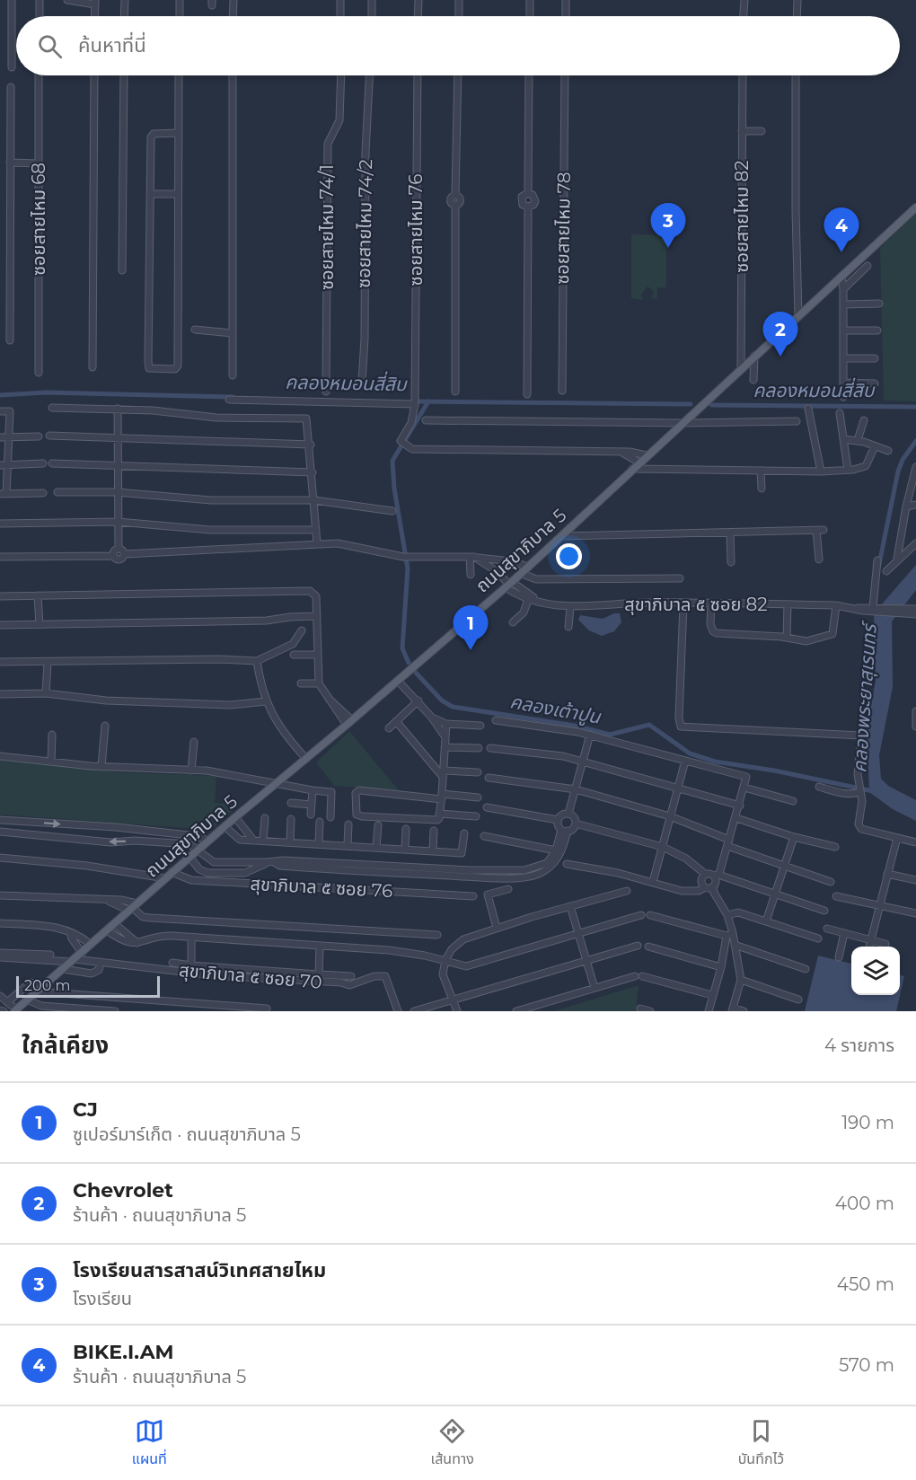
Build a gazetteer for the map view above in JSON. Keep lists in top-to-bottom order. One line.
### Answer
{"streets":{"main road":["ถนนสุขาภิบาล 5"],"street":["ซอยสายไหม 82","ซอยสายไหม 68","ซอยสายไหม 74/2","ซอยสายไหม 74/1","ซอยสายไหม 78","ซอยสายไหม 76","สุขาภิบาล ๕ ซอย 82","สุขาภิบาล ๕ ซอย 76","สุขาภิบาล ๕ ซอย 70"]},"crossings":[["ซอยสายไหม 82","ถนนสุขาภิบาล 5"],["ถนนสุขาภิบาล 5","สุขาภิบาล ๕ ซอย 82"],["ถนนสุขาภิบาล 5","สุขาภิบาล ๕ ซอย 76"],["ถนนสุขาภิบาล 5","สุขาภิบาล ๕ ซอย 70"]],"water":["คลองหมอนสี่สิบ","คลองพระยาสุเรนทร์","คลองเต้าปูน"],"scale_bar":"200 m","page":{"search":"ค้นหาที่นี่","pins":["3","4","2","1"],"scale":"200 m","heading":["ใกล้เคียง","4 รายการ"],"list":[{"mark":"1","name":"CJ","note":"ซูเปอร์มาร์เก็ต · ถนนสุขาภิบาล 5","value":"190 m"},{"mark":"2","name":"Chevrolet","note":"ร้านค้า · ถนนสุขาภิบาล 5","value":"400 m"},{"mark":"3","name":"โรงเรียนสารสาสน์วิเทศสายไหม","note":"โรงเรียน","value":"450 m"},{"mark":"4","name":"BIKE.I.AM","note":"ร้านค้า · ถนนสุขาภิบาล 5","value":"570 m"}],"nav":["แผนที่","เส้นทาง","บันทึกไว้"]}}
